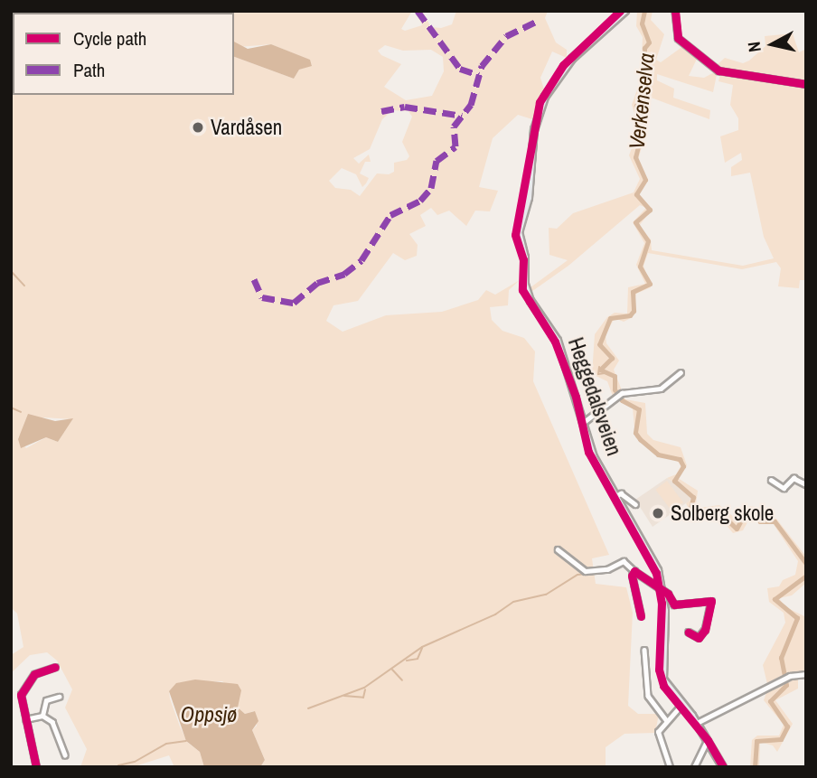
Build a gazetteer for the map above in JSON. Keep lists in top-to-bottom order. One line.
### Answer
{"streets":{"main road":["Heggedalsveien"]},"water":["Verkenselva","Oppsjø"],"places":["Vardåsen","Solberg skole"],"legend":["Cycle path","Path"],"north":"left"}
